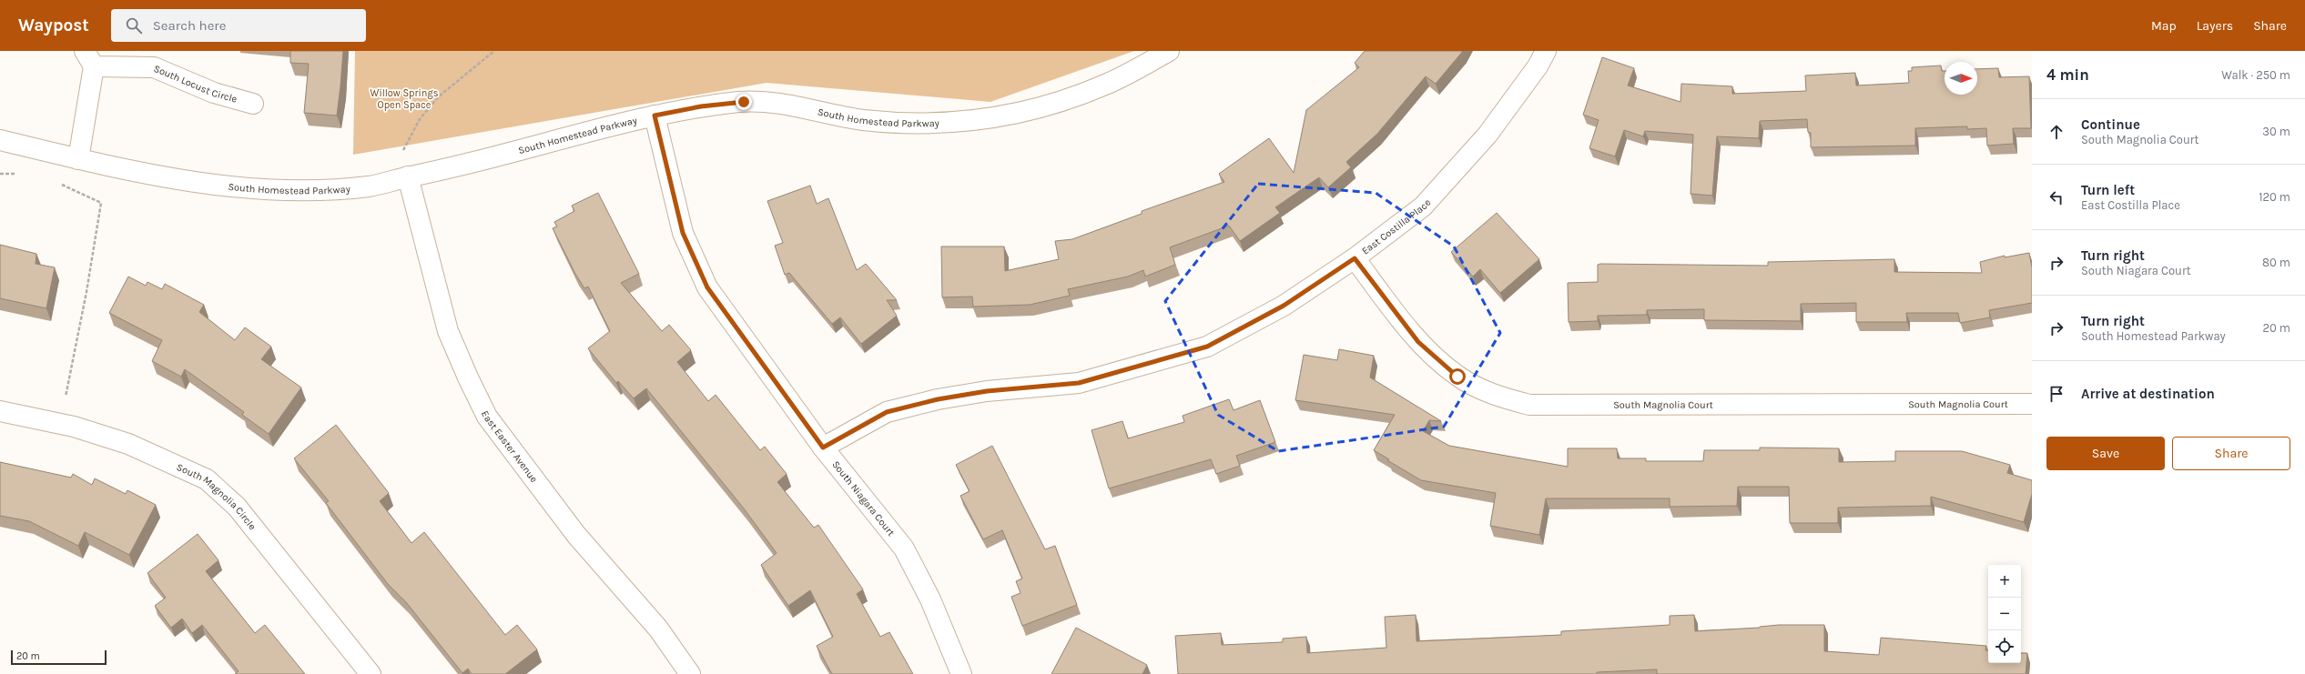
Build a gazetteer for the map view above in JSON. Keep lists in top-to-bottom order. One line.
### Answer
{"streets":{"street":["South Locust Circle","South Homestead Parkway","East Costilla Place","South Magnolia Court","East Easter Avenue","South Magnolia Circle","South Niagara Court"]},"crossings":[["South Locust Circle","South Homestead Parkway"],["South Homestead Parkway","East Easter Avenue"],["South Homestead Parkway","South Niagara Court"],["East Costilla Place","South Magnolia Court"],["East Costilla Place","South Niagara Court"]],"parks":["Willow Springs Open Space"],"scale_bar":"20 m","north":"right","page":{"header":"Waypost","search":"Search here","nav":["Map","Layers","Share"],"heading":["4 min","Walk · 250 m"],"list":[["Continue","South Magnolia Court","30 m"],["Turn left","East Costilla Place","120 m"],["Turn right","South Niagara Court","80 m"],["Turn right","South Homestead Parkway","20 m"],"Arrive at destination"],"buttons":["Save","Share"],"map_buttons":["+","−"],"scale":"20 m"}}
